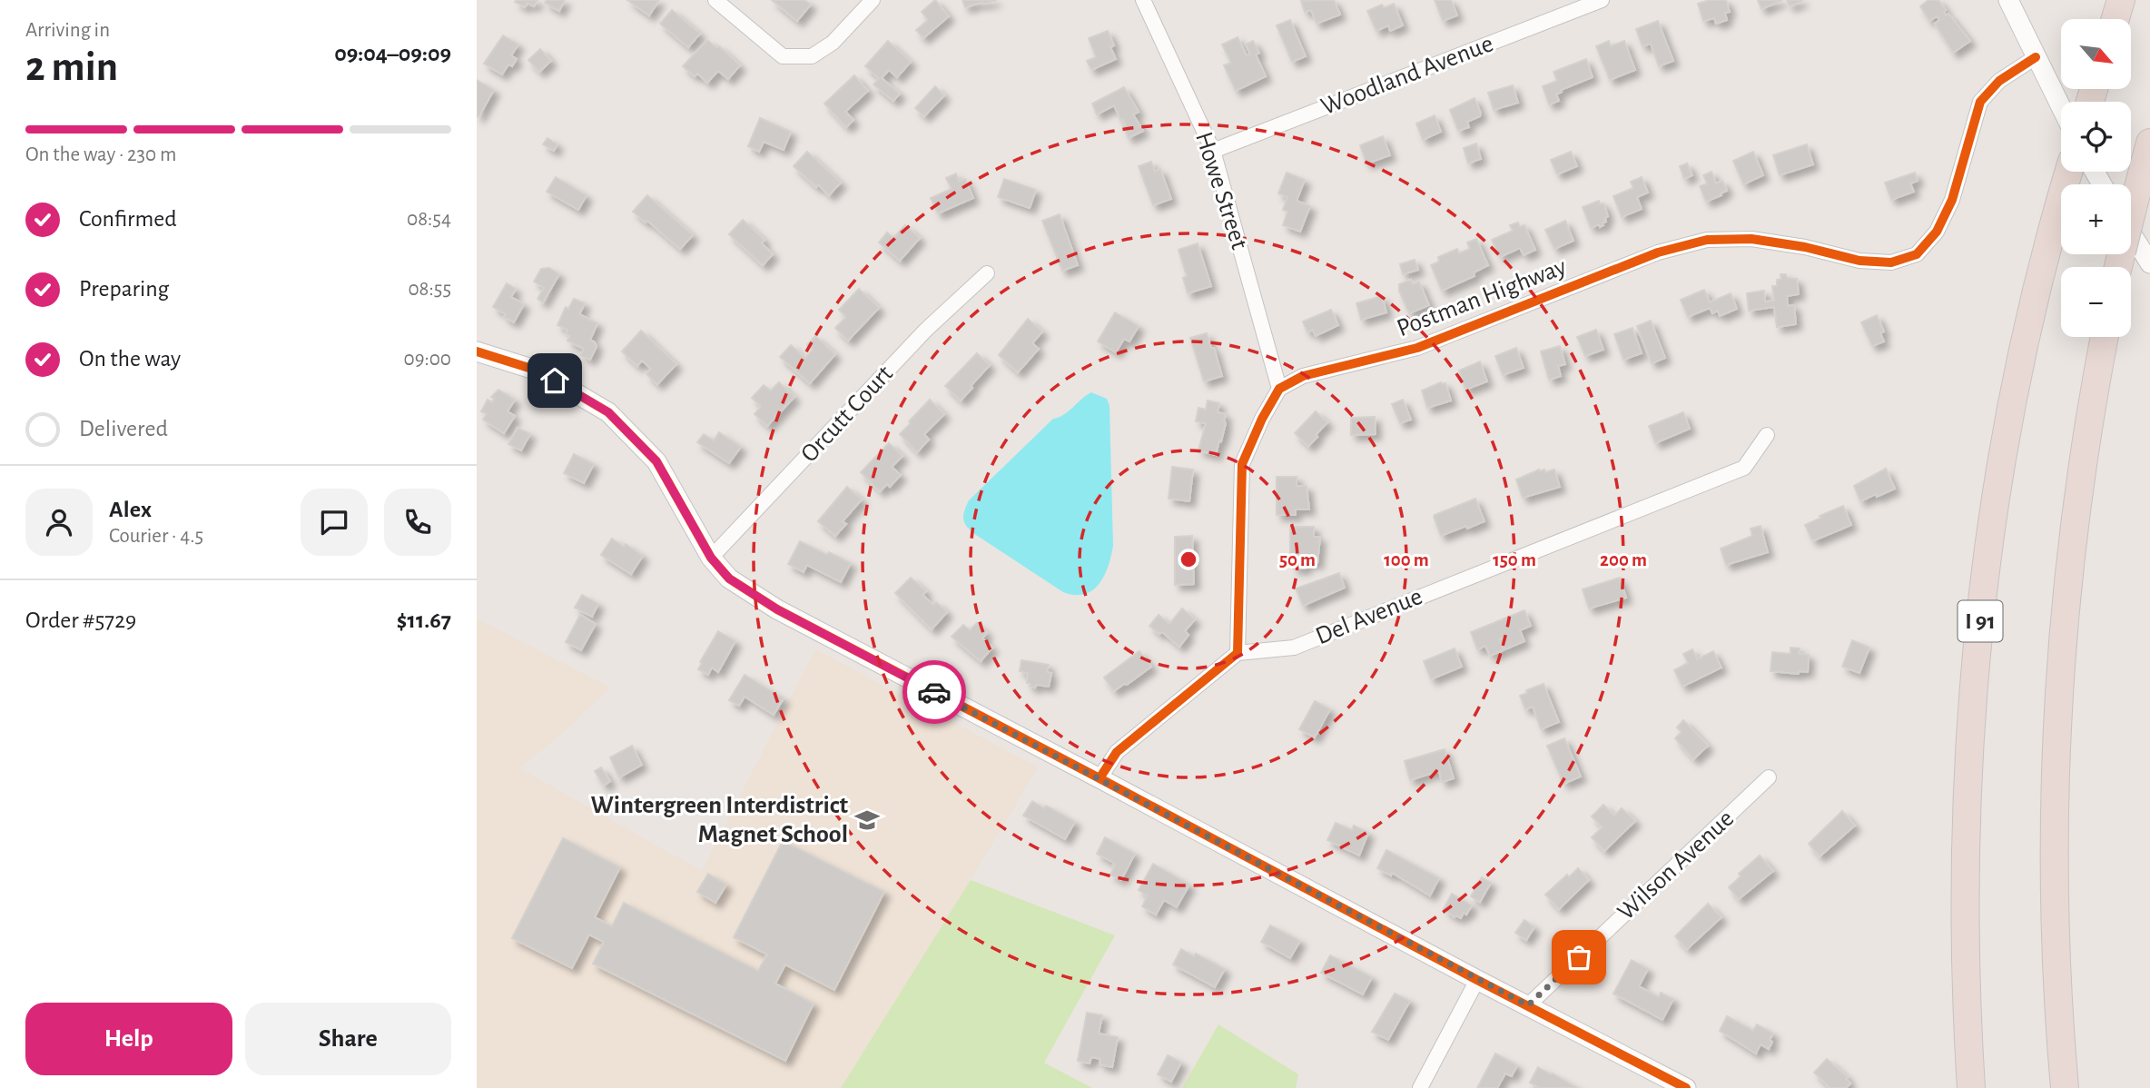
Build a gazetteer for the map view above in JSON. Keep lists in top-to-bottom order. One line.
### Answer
{"streets":{"highway":["I 91"],"street":["Woodland Avenue","Howe Street","Postman Highway","Orcutt Court","Del Avenue","Wilson Avenue"]},"crossings":[["Woodland Avenue","Howe Street"],["Howe Street","Postman Highway"]],"places":{"school or university":["Wintergreen Interdistrict Magnet School"]},"north":"bottom right","page":{"heading":["2 min","Arriving in","09:04–09:09"],"panel":["Alex","Courier · 4.5","Order #5729","$11.67"],"map_buttons":["+","−"],"bar":"On the way · 230 m","list":[["Confirmed","08:54"],["Preparing","08:55"],["On the way","09:00"],"Delivered"],"buttons":["Help","Share"]},"rings":["50 m","100 m","150 m","200 m"]}
